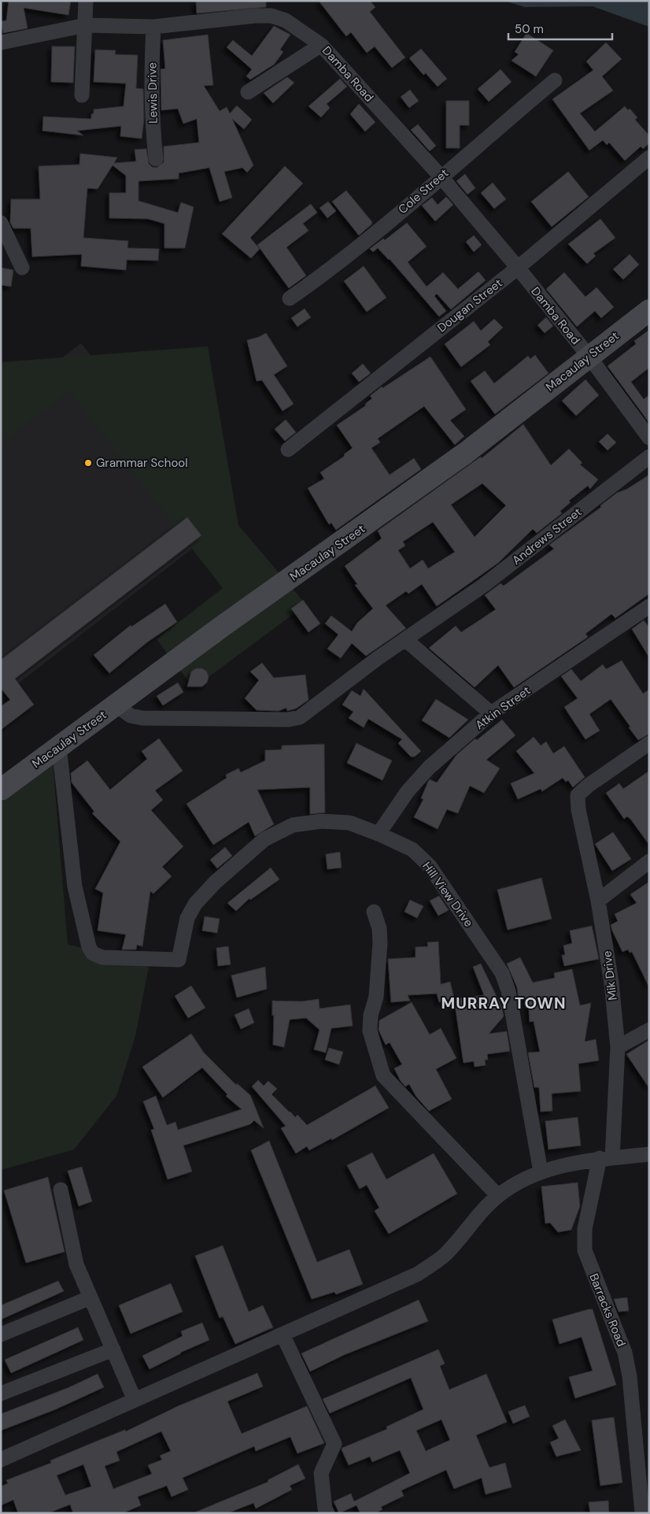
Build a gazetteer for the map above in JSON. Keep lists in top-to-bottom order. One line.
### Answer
{"streets":{"street":["Damba Road","Lewis Drive","Cole Street","Dougan Street","Macaulay Street","Andrews Street","Atkin Street","Hill View Drive","Mik Drive","Barracks Road"]},"crossings":[["Damba Road","Lewis Drive"],["Damba Road","Cole Street"],["Damba Road","Dougan Street"],["Damba Road","Macaulay Street"],["Macaulay Street","Andrews Street"],["Macaulay Street","Hill View Drive"],["Atkin Street","Hill View Drive"],["Mik Drive","Barracks Road"]],"districts":["MURRAY TOWN"],"places":["Grammar School"],"scale_bar":"50 m"}
